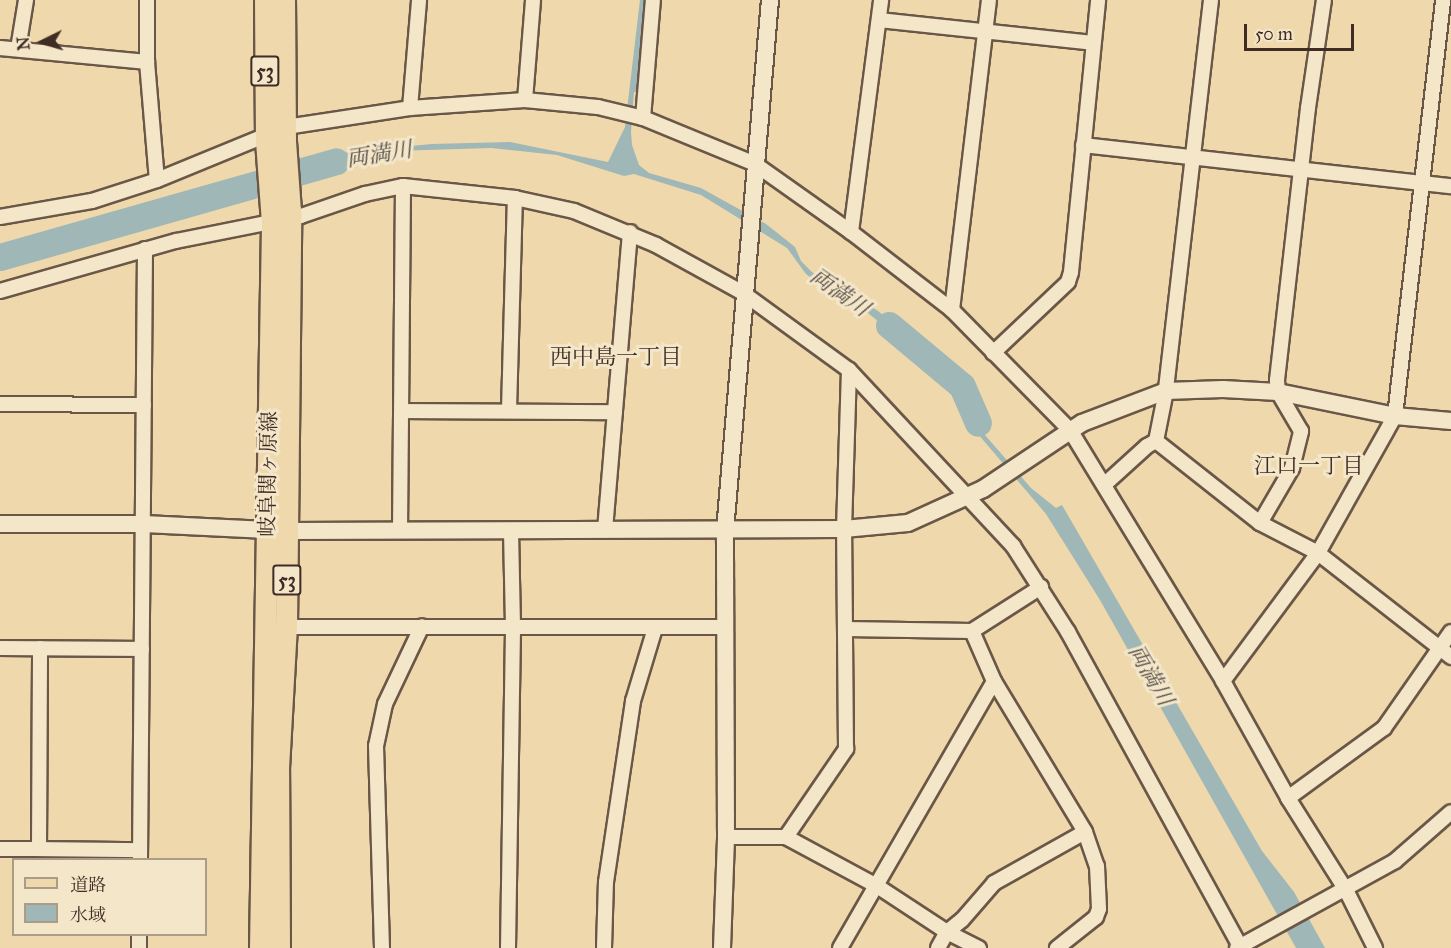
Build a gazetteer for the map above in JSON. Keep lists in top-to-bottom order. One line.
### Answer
{"streets":{"main road":["53","岐阜関ヶ原線"]},"districts":["西中島一丁目","江口一丁目"],"water":["両満川"],"legend":["道路","水域"],"scale_bar":"50 m","north":"left"}
